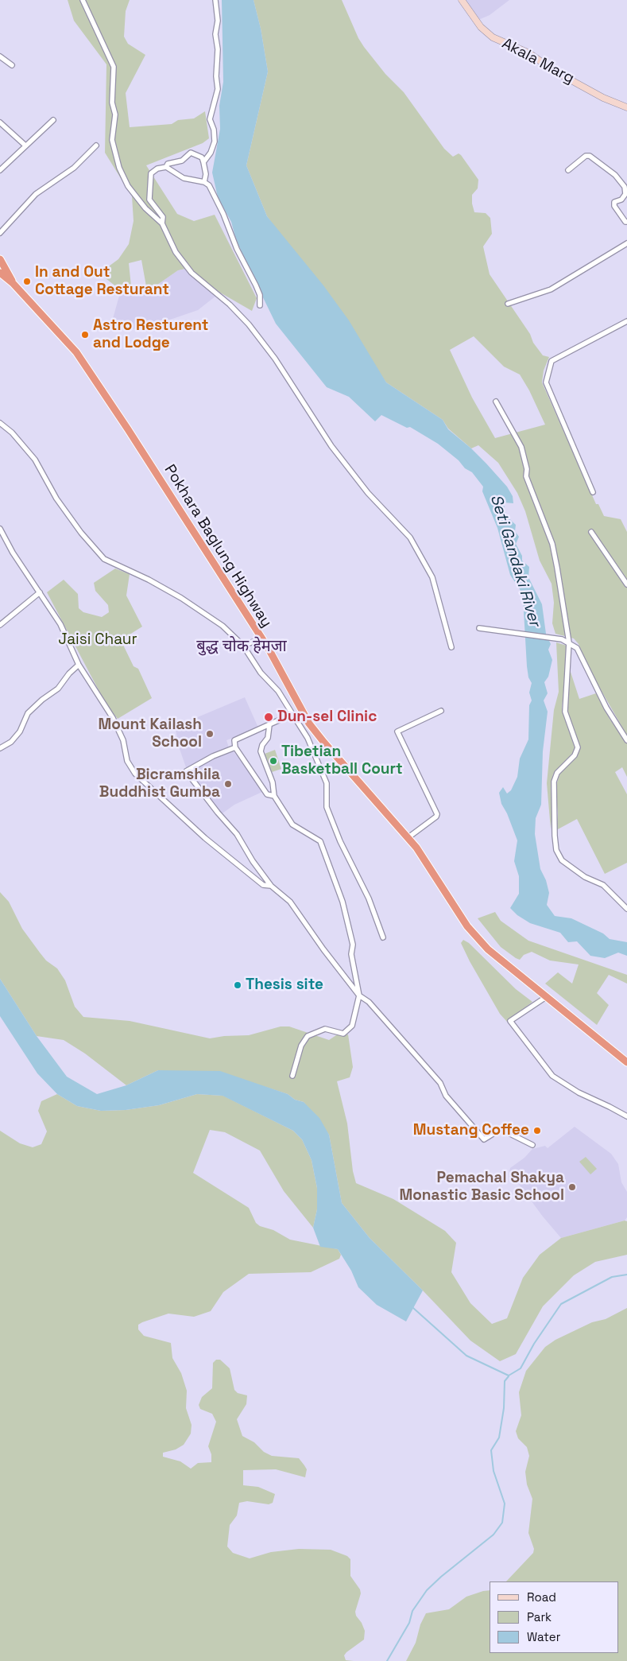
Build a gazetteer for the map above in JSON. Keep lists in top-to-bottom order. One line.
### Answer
{"streets":{"highway":["Pokhara Baglung Highway"],"main road":["Akala Marg"]},"districts":["बुद्ध चोक हेमजा"],"water":["Seti Gandaki River"],"parks":["Jaisi Chaur"],"places":["In and Out Cottage Resturant","Astro Resturent and Lodge","Dun-sel Clinic","Mount Kailash School","Tibetian Basketball Court","Bicramshila Buddhist Gumba","Thesis site","Mustang Coffee","Pemachal Shakya Monastic Basic School"],"legend":["Road","Park","Water"]}
